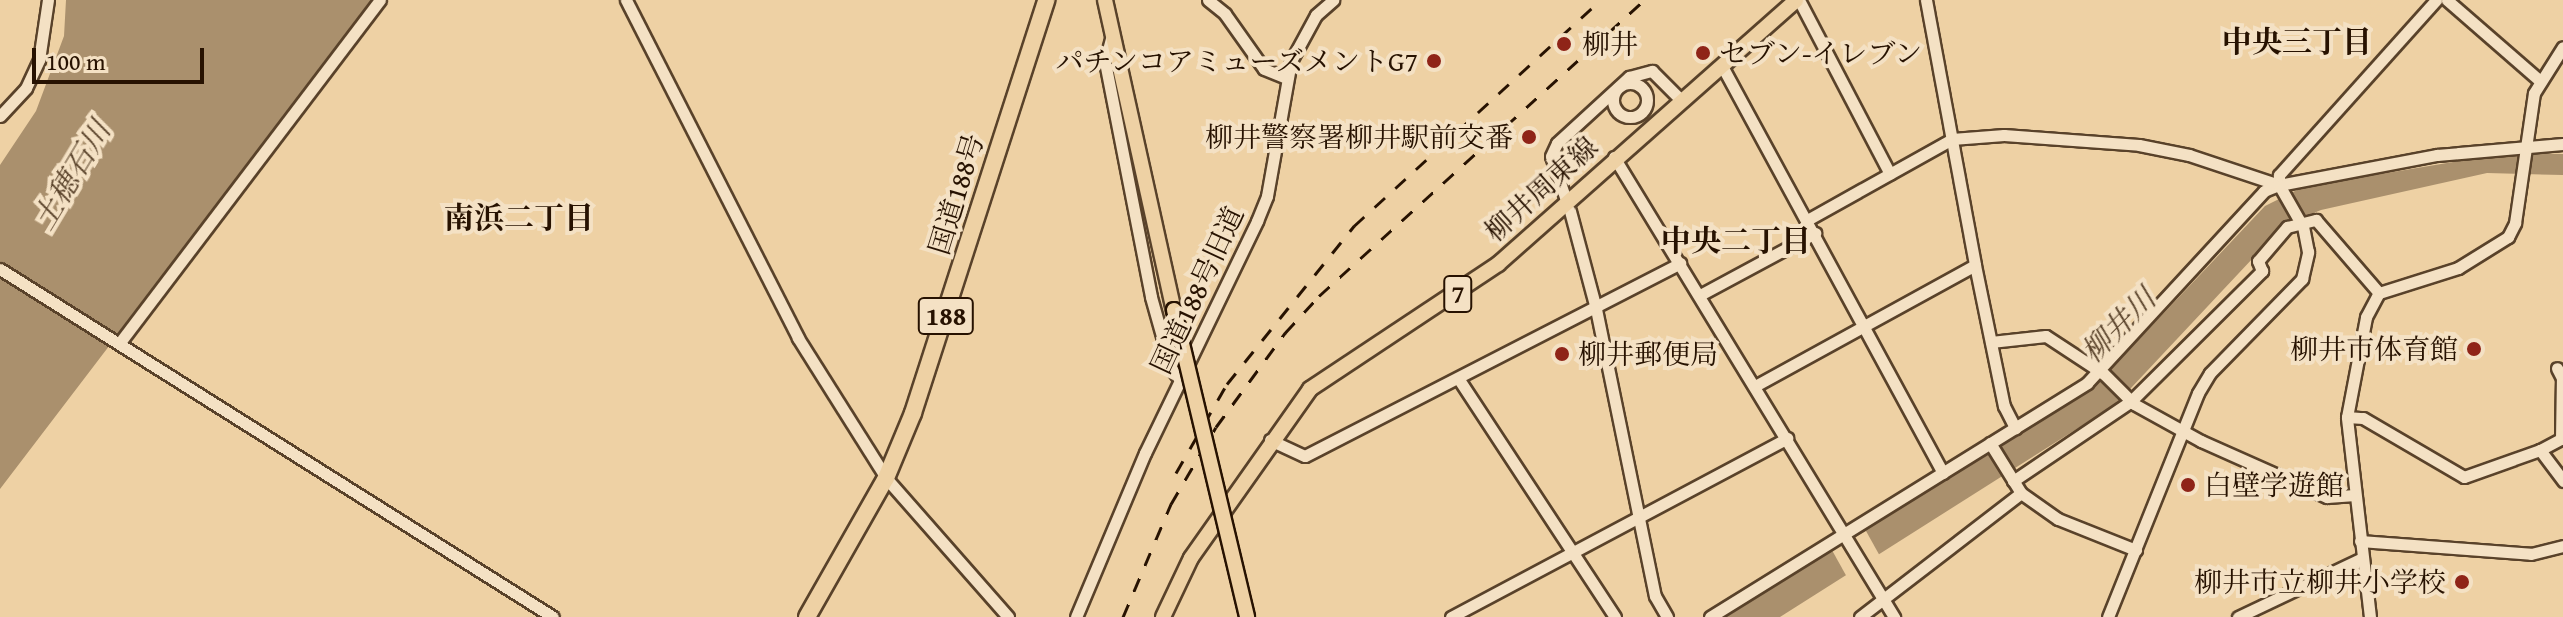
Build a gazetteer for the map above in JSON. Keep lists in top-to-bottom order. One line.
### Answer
{"streets":{"highway":["国道188号","188"],"main road":["柳井周東線","7"],"street":["国道188号旧道"]},"districts":["中央三丁目","南浜二丁目","中央二丁目"],"water":["土穂石川","柳井川"],"places":["柳井","セブン-イレブン","パチンコアミューズメントG7","柳井警察署柳井駅前交番","柳井市体育館","柳井郵便局","白壁学遊館","柳井市立柳井小学校"],"scale_bar":"100 m"}
